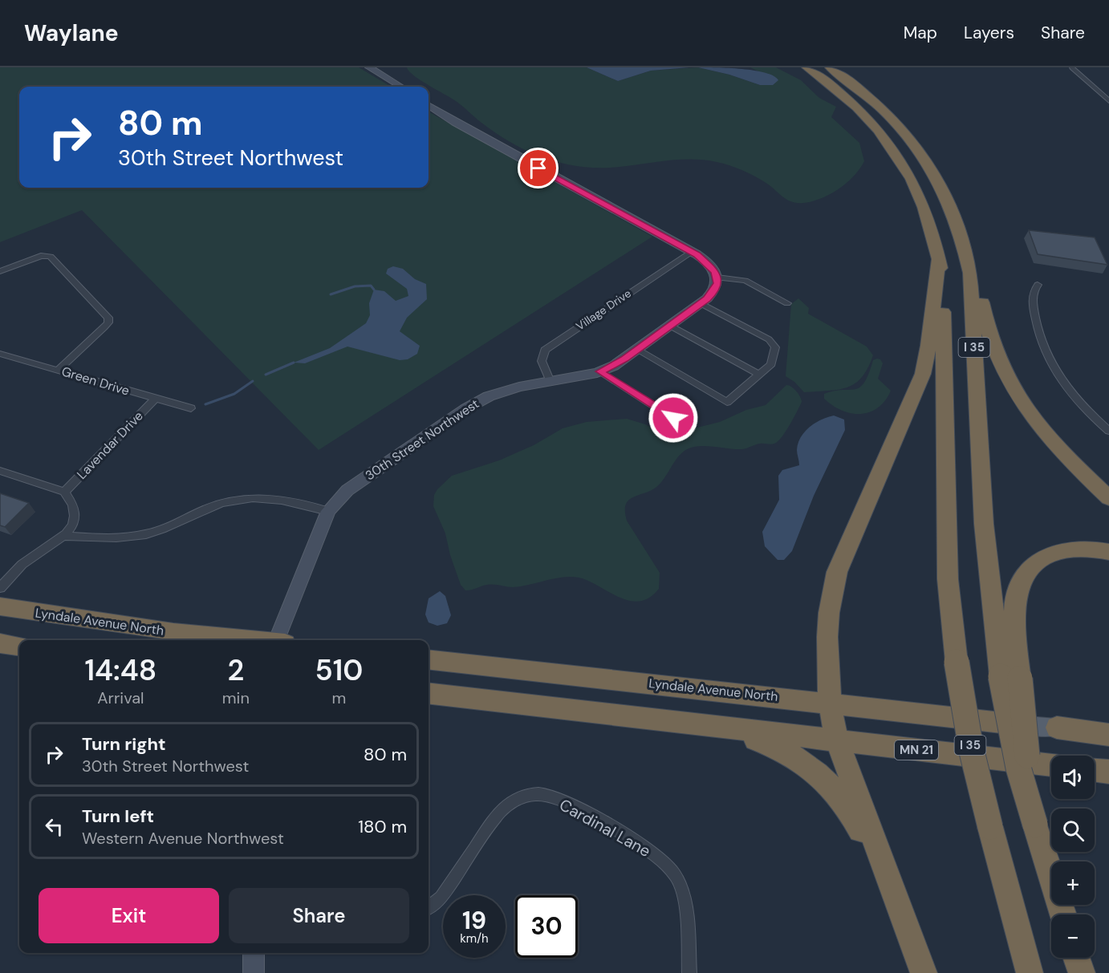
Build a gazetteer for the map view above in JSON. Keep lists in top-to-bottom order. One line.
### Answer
{"streets":{"highway":["I 35","Lyndale Avenue North","MN 21"],"street":["Village Drive","Green Drive","30th Street Northwest","Lavendar Drive","Cardinal Lane"]},"crossings":[["Village Drive","30th Street Northwest"],["Green Drive","Lavendar Drive"]],"page":{"header":"Waylane","nav":["Map","Layers","Share"],"turn":["80 m","30th Street Northwest"],"eta":["14:48","Arrival","2","min","510","m"],"list":[{"name":"Turn right","note":"30th Street Northwest","value":"80 m"},{"name":"Turn left","note":"Western Avenue Northwest","value":"180 m"}],"map_buttons":["+","−"],"buttons":["Exit","Share"],"speed":"19 km/h","limit":"30"}}
